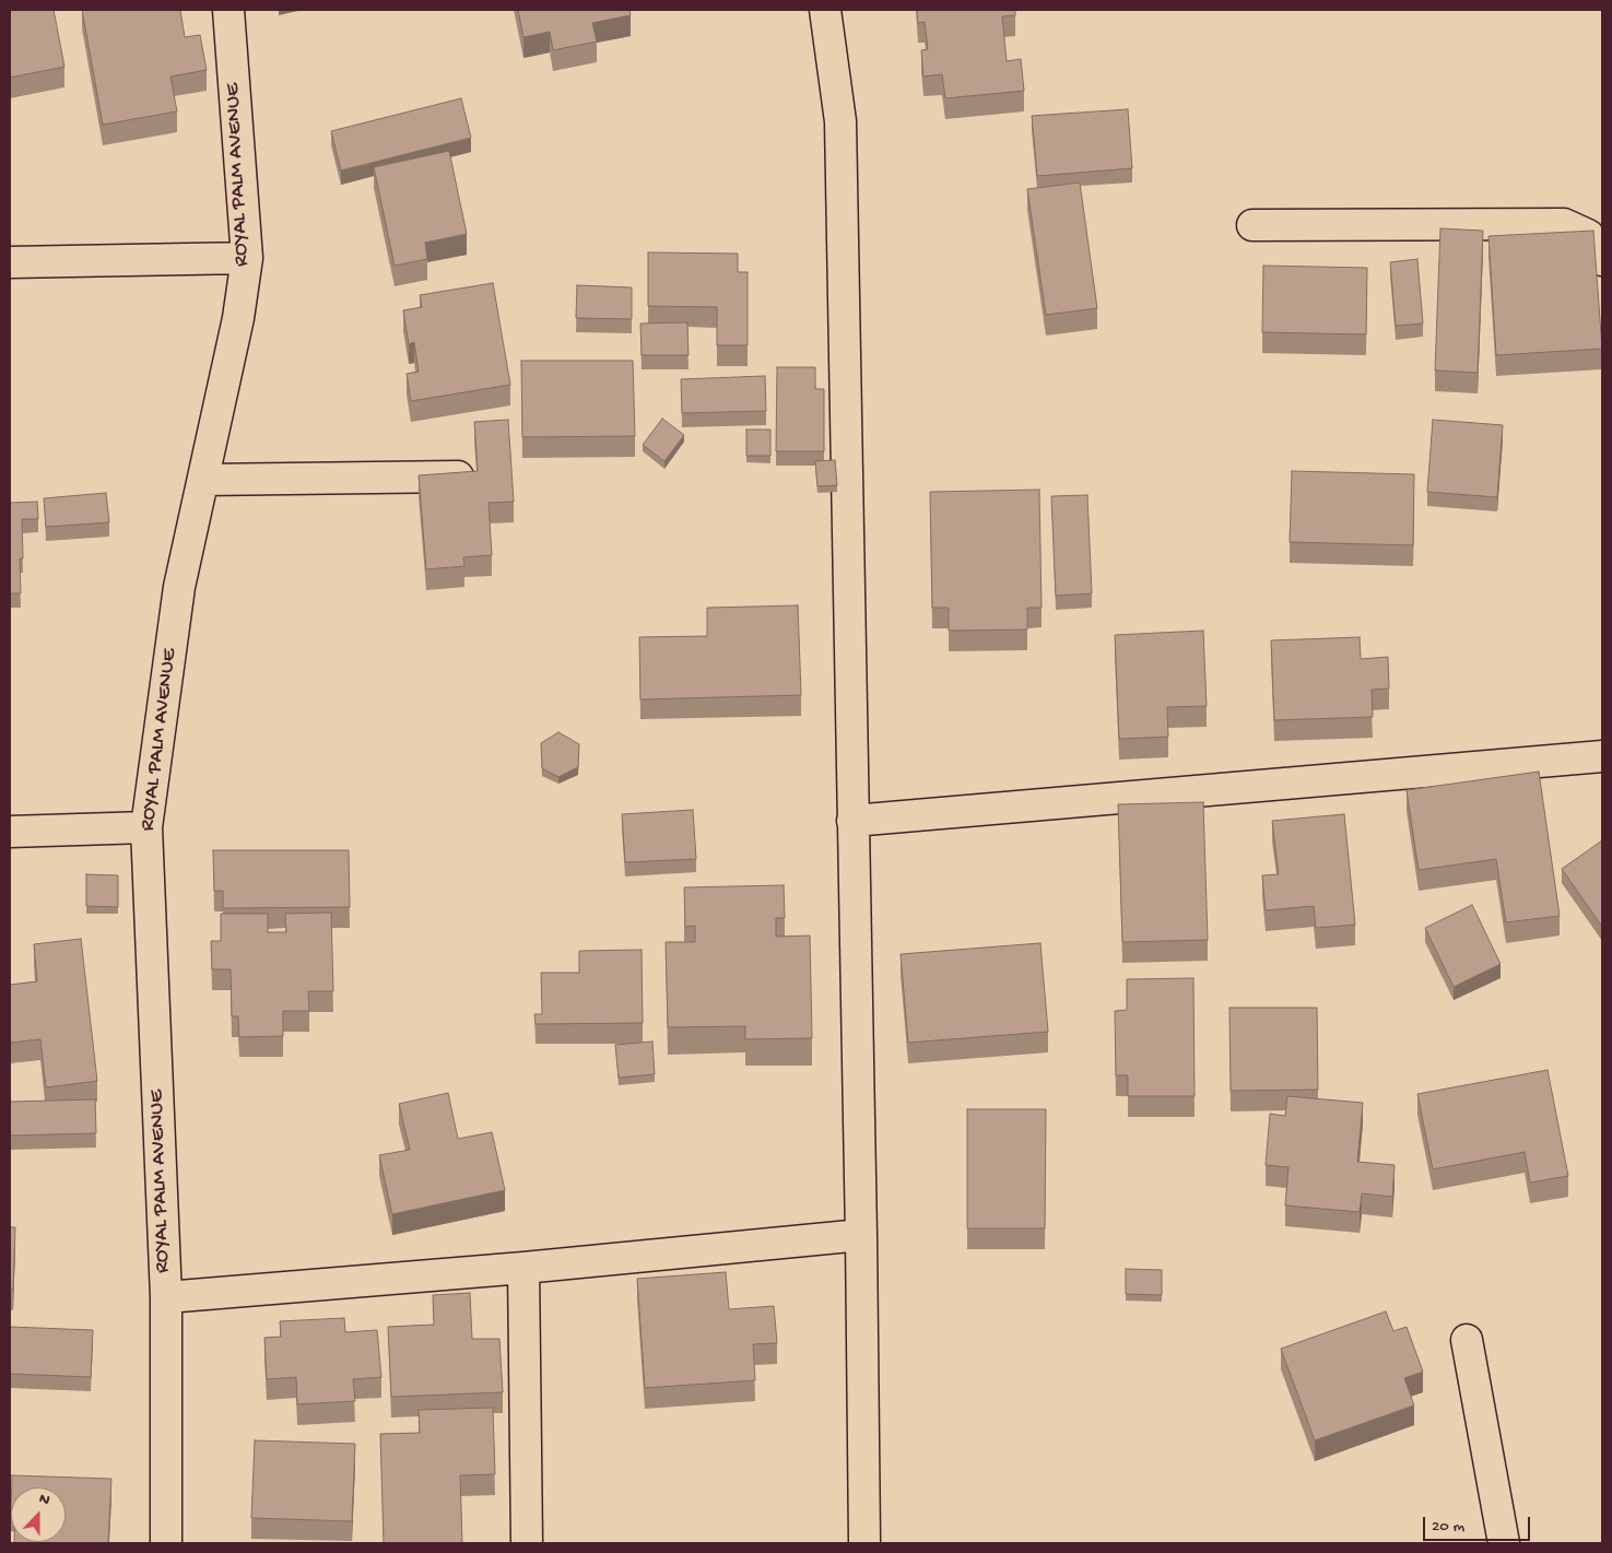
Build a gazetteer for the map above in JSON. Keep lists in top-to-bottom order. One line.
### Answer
{"streets":{"street":["ROYAL PALM AVENUE"]},"scale_bar":"20 m","north":"top"}
